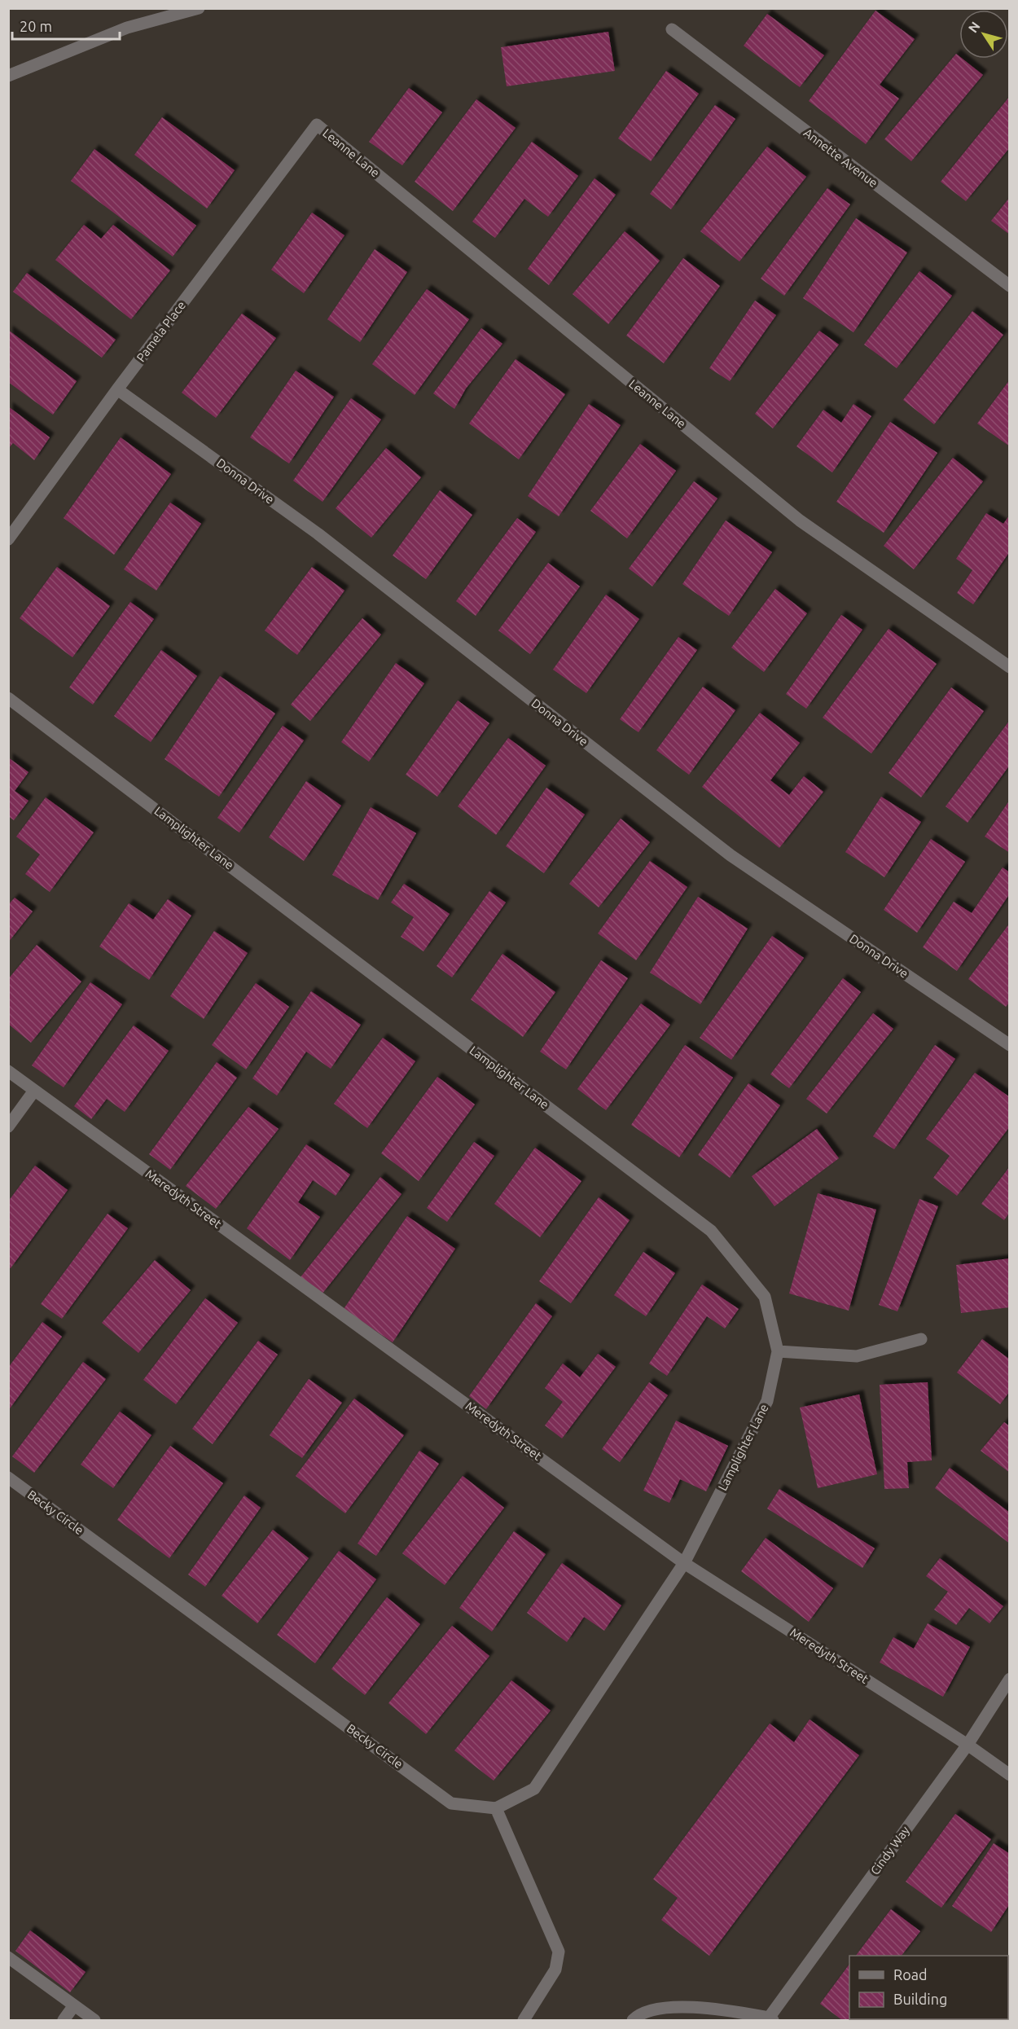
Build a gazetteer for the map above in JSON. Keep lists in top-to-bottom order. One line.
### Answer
{"streets":{"street":["Leanne Lane","Annette Avenue","Pamela Place","Donna Drive","Lamplighter Lane","Meredyth Street","Becky Circle","Cindy Way"]},"crossings":[["Leanne Lane","Pamela Place"],["Pamela Place","Donna Drive"],["Lamplighter Lane","Meredyth Street"],["Meredyth Street","Cindy Way"]],"legend":["Road","Building"],"scale_bar":"20 m","north":"top left"}
